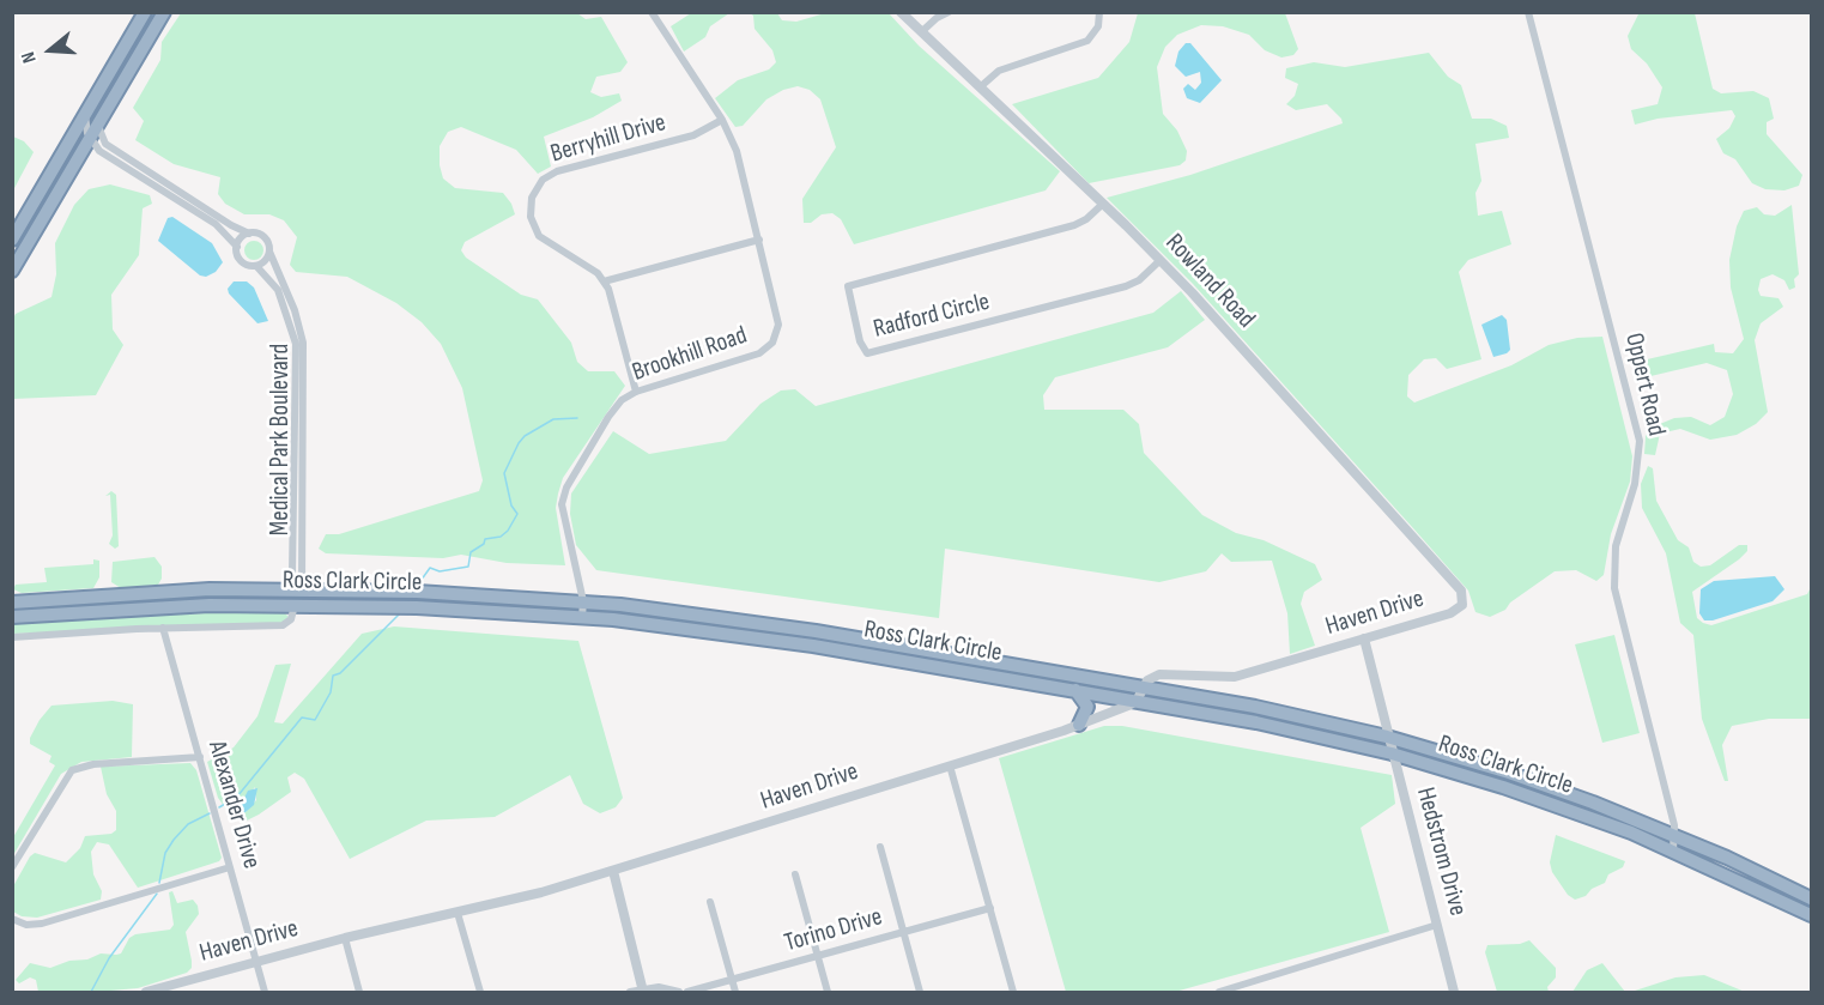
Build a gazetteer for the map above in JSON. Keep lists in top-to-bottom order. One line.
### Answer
{"streets":{"highway":["Ross Clark Circle"],"street":["Berryhill Drive","Rowland Road","Radford Circle","Brookhill Road","Oppert Road","Medical Park Boulevard","Haven Drive","Alexander Drive","Hedstrom Drive","Torino Drive"]},"crossings":[["Berryhill Drive","Brookhill Road"],["Rowland Road","Radford Circle"],["Rowland Road","Haven Drive"],["Brookhill Road","Ross Clark Circle"],["Oppert Road","Ross Clark Circle"],["Medical Park Boulevard","Ross Clark Circle"],["Ross Clark Circle","Haven Drive"],["Ross Clark Circle","Hedstrom Drive"],["Haven Drive","Alexander Drive"],["Haven Drive","Hedstrom Drive"]],"north":"left"}
